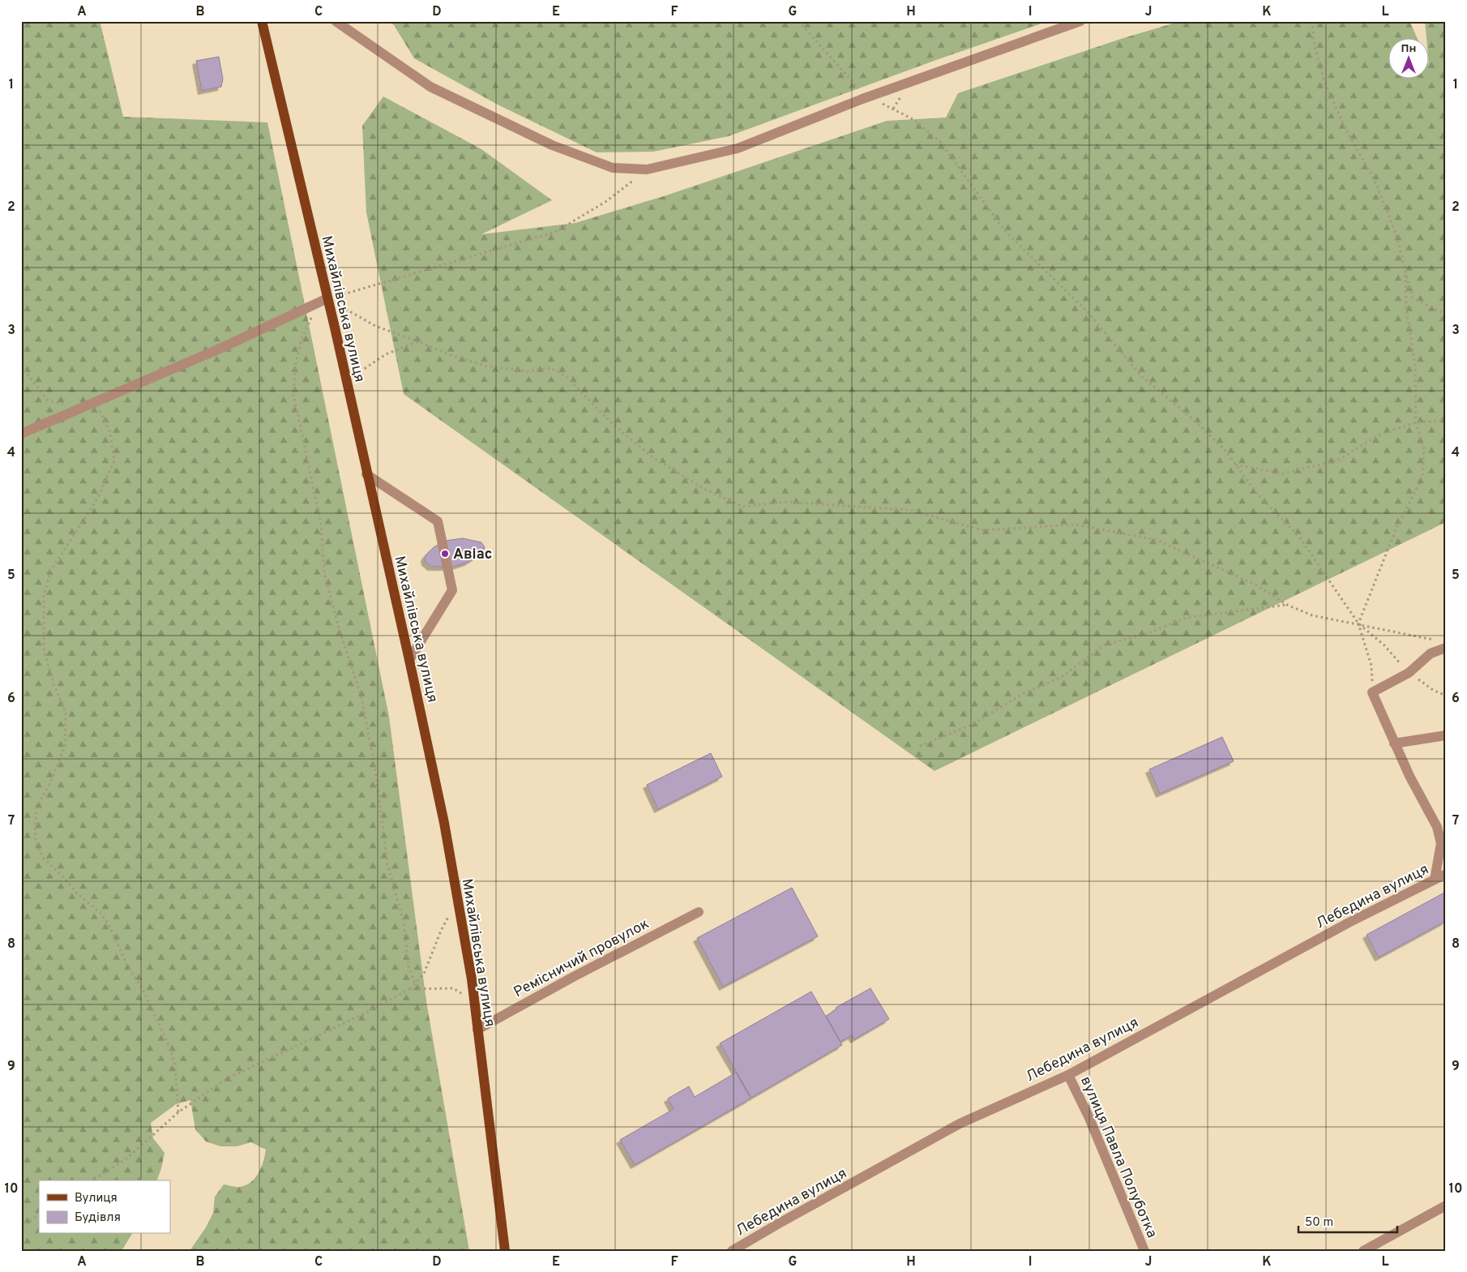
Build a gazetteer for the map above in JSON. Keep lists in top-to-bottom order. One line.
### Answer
{"streets":{"main road":["Михайлівська вулиця"],"street":["Лебедина вулиця","Ремісничий провулок","вулиця Павла Полуботка"]},"crossings":[["Михайлівська вулиця","Ремісничий провулок"],["Лебедина вулиця","вулиця Павла Полуботка"]],"places":["Авіас"],"legend":["Вулиця","Будівля"],"scale_bar":"50 m","north":"top","grid":{"columns":["A","B","C","D","E","F","G","H","I","J","K","L"],"rows":["1","2","3","4","5","6","7","8","9","10"]}}
